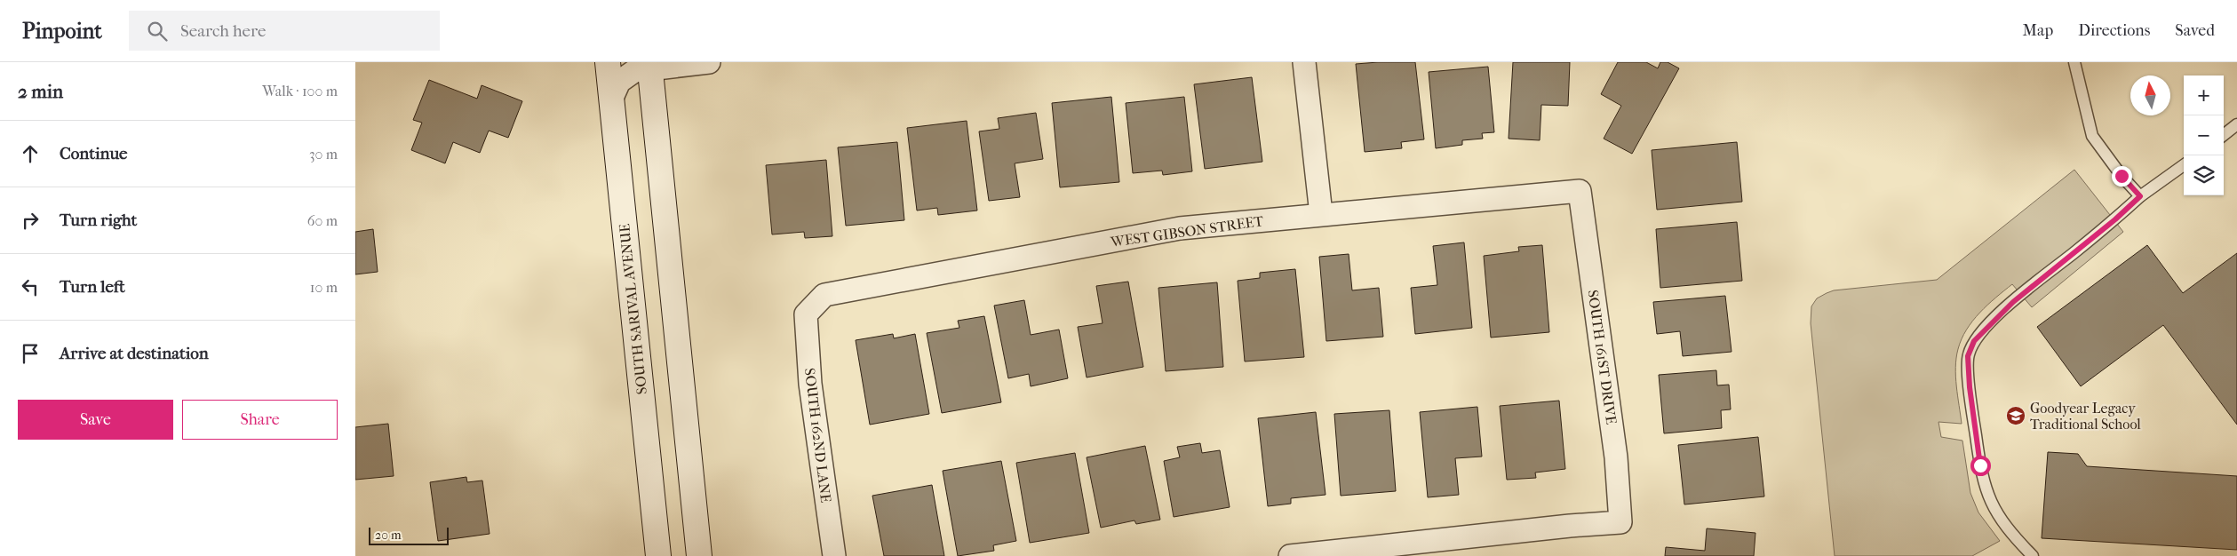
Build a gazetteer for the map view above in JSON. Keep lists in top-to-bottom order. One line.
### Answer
{"streets":{"main road":["SOUTH SARIVAL AVENUE"],"street":["WEST GIBSON STREET","SOUTH 161ST DRIVE","SOUTH 162ND LANE"]},"crossings":[["WEST GIBSON STREET","SOUTH 161ST DRIVE"],["WEST GIBSON STREET","SOUTH 162ND LANE"]],"places":{"school or university":["Goodyear Legacy Traditional School"]},"scale_bar":"20 m","north":"top","page":{"header":"Pinpoint","search":"Search here","nav":["Map","Directions","Saved"],"heading":["2 min","Walk · 100 m"],"map_buttons":["+","−"],"list":[["Continue","30 m"],["Turn right","60 m"],["Turn left","10 m"],"Arrive at destination"],"buttons":["Save","Share"],"scale":"20 m"}}
